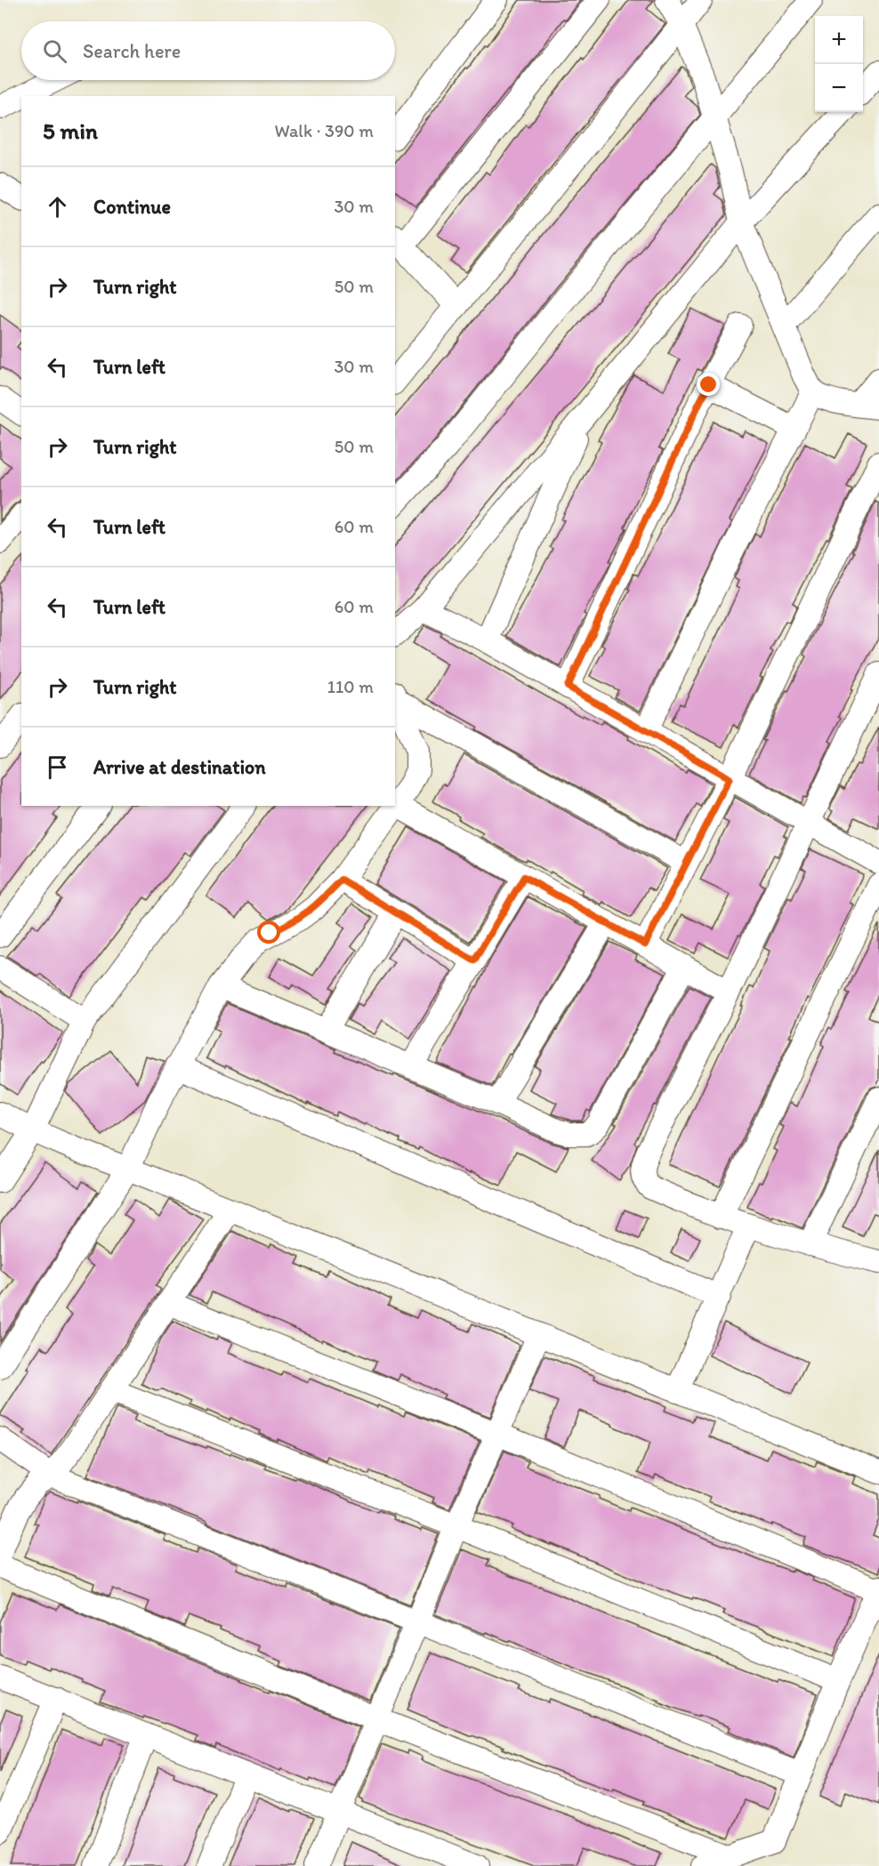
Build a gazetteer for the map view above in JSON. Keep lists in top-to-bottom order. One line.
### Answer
{"page":{"map_buttons":["+","−"],"search":"Search here","heading":["5 min","Walk · 390 m"],"list":[["Continue","30 m"],["Turn right","50 m"],["Turn left","30 m"],["Turn right","50 m"],["Turn left","60 m"],["Turn left","60 m"],["Turn right","110 m"],"Arrive at destination"]}}
